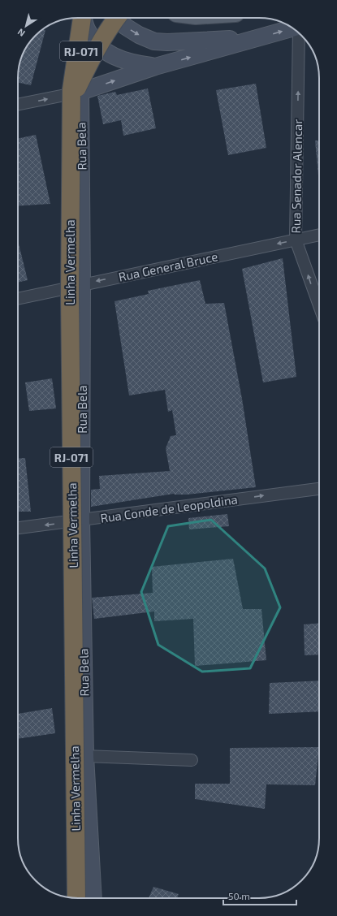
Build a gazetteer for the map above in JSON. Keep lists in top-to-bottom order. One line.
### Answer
{"streets":{"highway":["RJ-071","Linha Vermelha"],"street":["Rua Bela","Rua Senador Alencar","Rua General Bruce","Rua Conde de Leopoldina"]},"crossings":[["Rua Bela","Linha Vermelha"],["Rua Bela","Rua General Bruce"],["Rua Bela","Rua Conde de Leopoldina"],["Rua Senador Alencar","Rua General Bruce"]],"one_way":["Rua Senador Alencar","Rua General Bruce"],"scale_bar":"50 m","north":"bottom left"}
